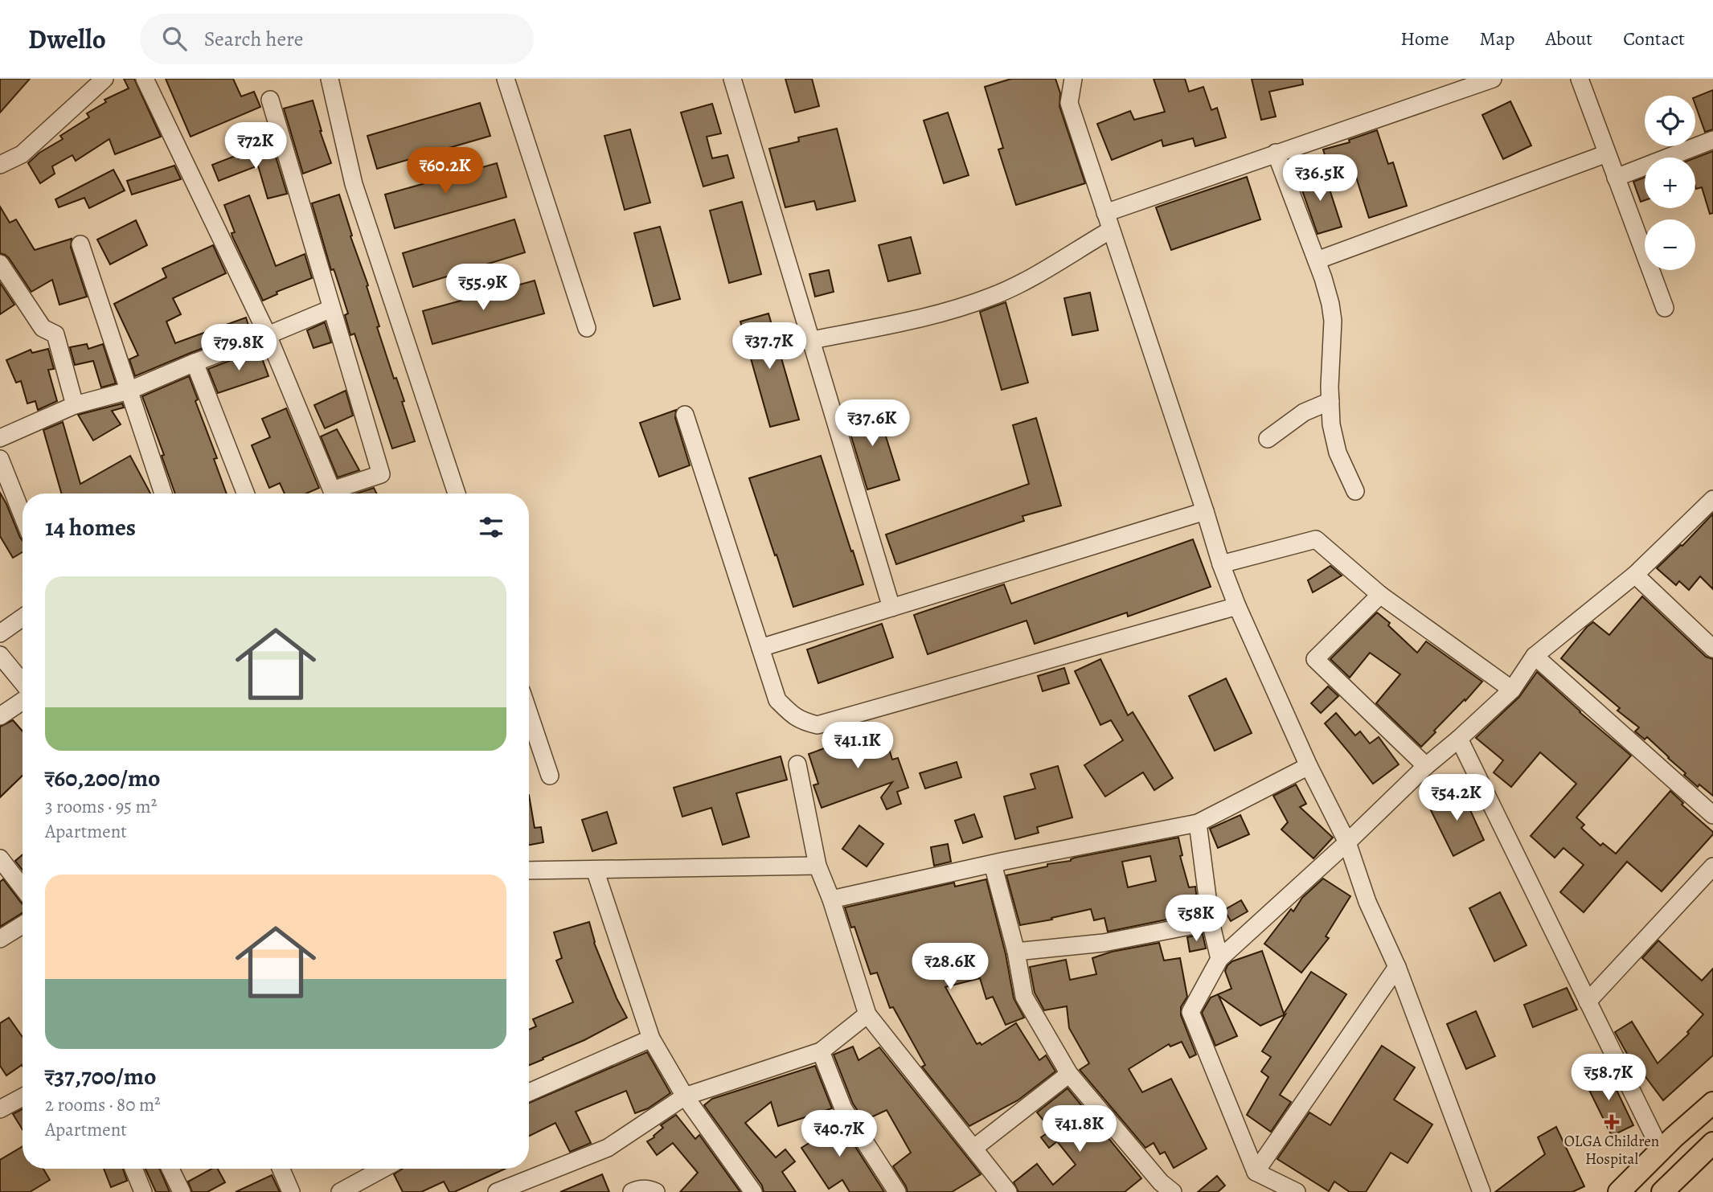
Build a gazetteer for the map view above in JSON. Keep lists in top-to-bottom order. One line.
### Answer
{"places":{"health":["OLGA Children Hospital"]},"page":{"header":"Dwello","search":"Search here","nav":["Home","Map","About","Contact"],"map_buttons":["+","−"],"price":["₹72K","₹60.2K","₹36.5K","₹55.9K","₹37.7K","₹79.8K","₹37.6K","₹41.1K","₹54.2K","₹58K","₹28.6K","₹58.7K","₹41.8K","₹40.7K"],"heading":"14 homes","list":[{"name":"₹60,200/mo","note":"3 rooms · 95 m² · Apartment"},{"name":"₹37,700/mo","note":"2 rooms · 80 m² · Apartment"}]}}
